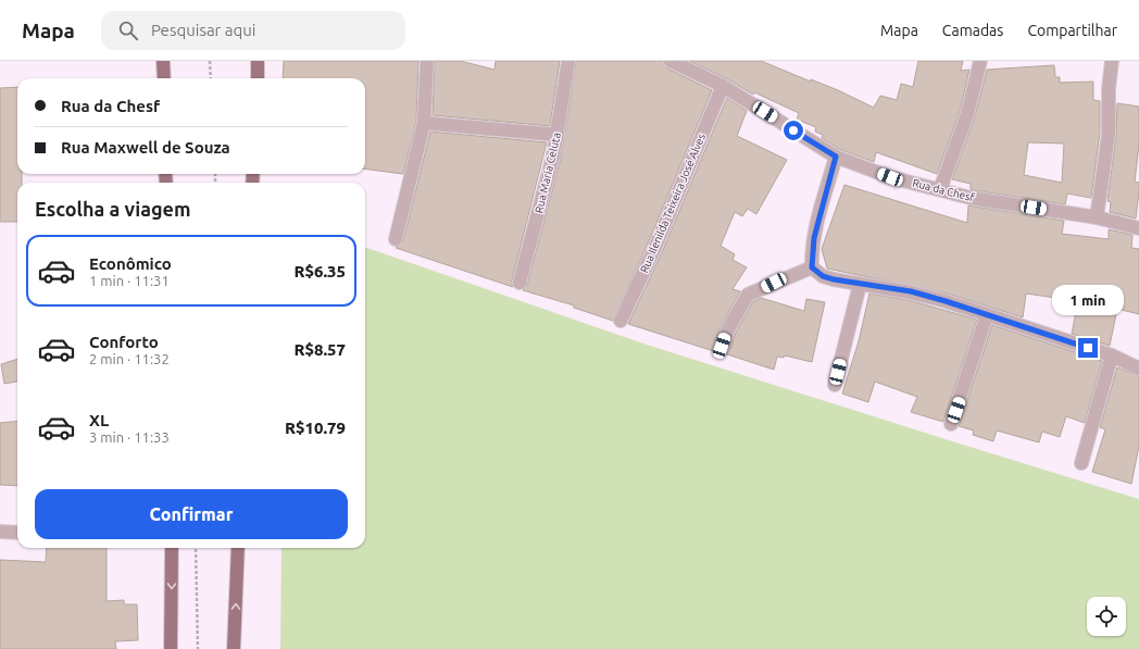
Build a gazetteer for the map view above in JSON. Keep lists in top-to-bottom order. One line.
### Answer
{"streets":{"street":["Rua Maria Celuta","Rua da Chesf","Rua Ilenilda Teixeira José Alves"]},"crossings":[["Rua da Chesf","Rua Ilenilda Teixeira José Alves"]],"page":{"header":"Mapa","search":"Pesquisar aqui","nav":["Mapa","Camadas","Compartilhar"],"banner":["Rua da Chesf","Rua Maxwell de Souza"],"heading":"Escolha a viagem","list":[{"name":"Econômico","note":"1 min · 11:31","value":"R$6.35"},{"name":"Conforto","note":"2 min · 11:32","value":"R$8.57"},{"name":"XL","note":"3 min · 11:33","value":"R$10.79"}],"bubble":"1 min","buttons":"Confirmar"}}
